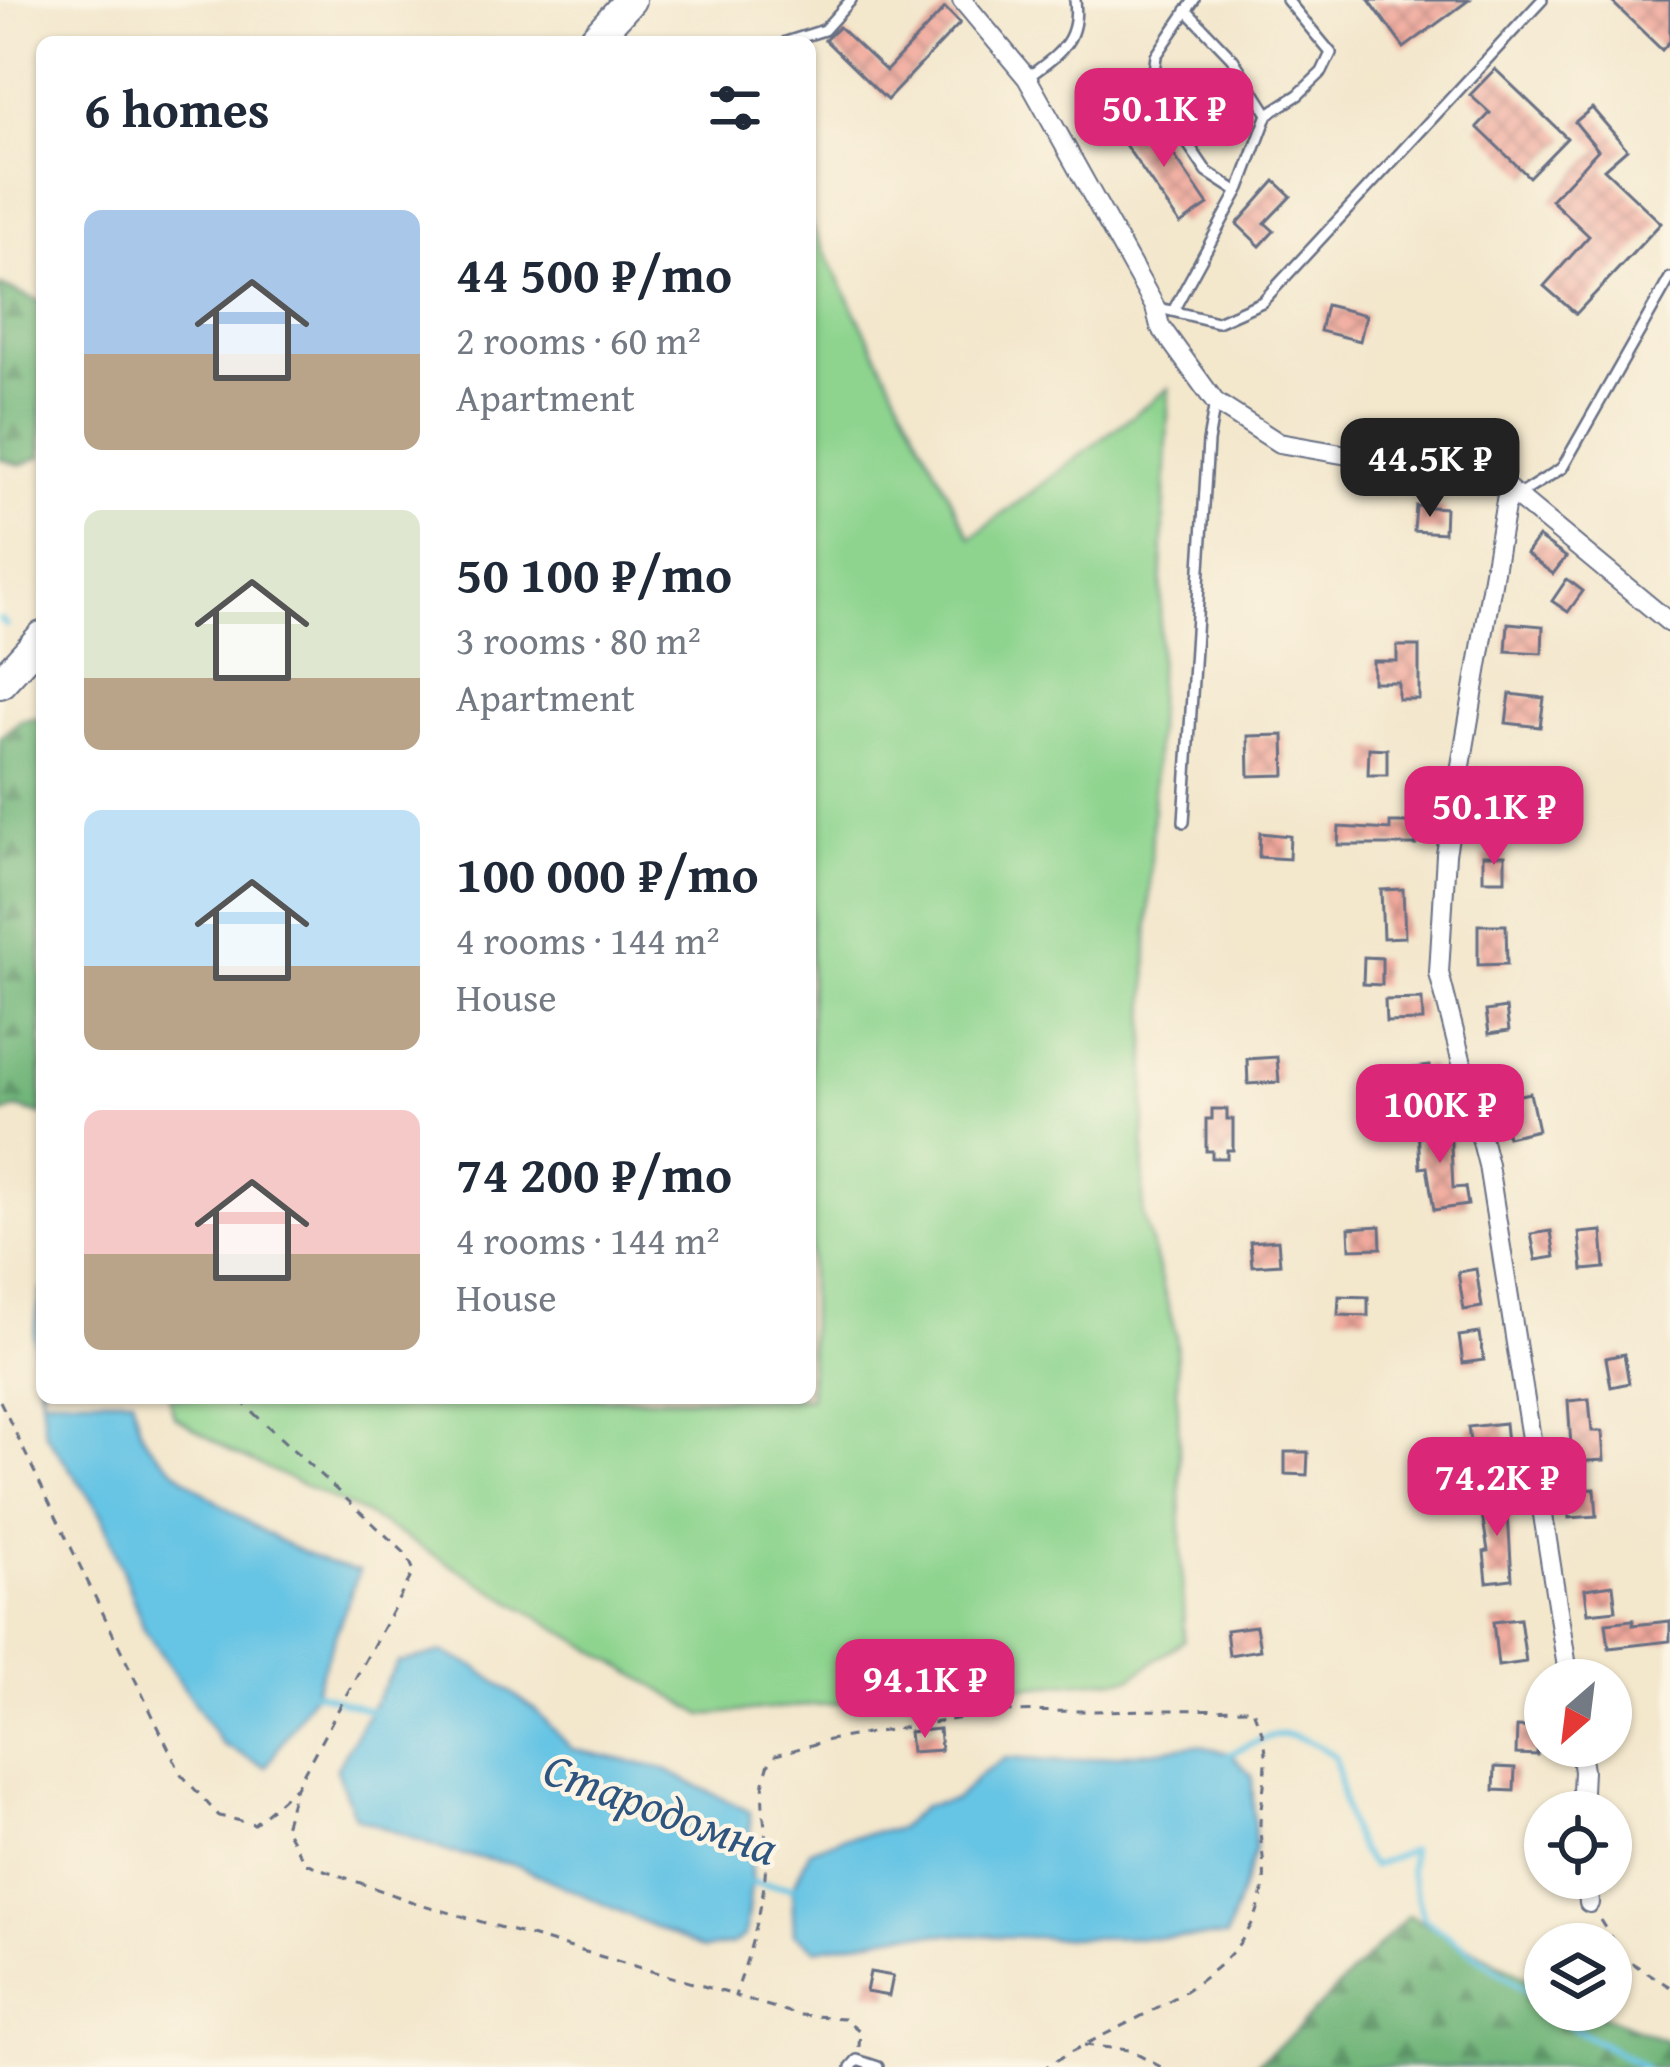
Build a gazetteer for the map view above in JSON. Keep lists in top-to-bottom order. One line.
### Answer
{"water":["Стародомна"],"north":"bottom left","page":{"heading":"6 homes","price":["50.1K ₽","44.5K ₽","50.1K ₽","100K ₽","74.2K ₽","94.1K ₽"],"list":[{"name":"44 500 ₽/mo","note":"2 rooms · 60 m² · Apartment"},{"name":"50 100 ₽/mo","note":"3 rooms · 80 m² · Apartment"},{"name":"100 000 ₽/mo","note":"4 rooms · 144 m² · House"},{"name":"74 200 ₽/mo","note":"4 rooms · 144 m² · House"}]}}
